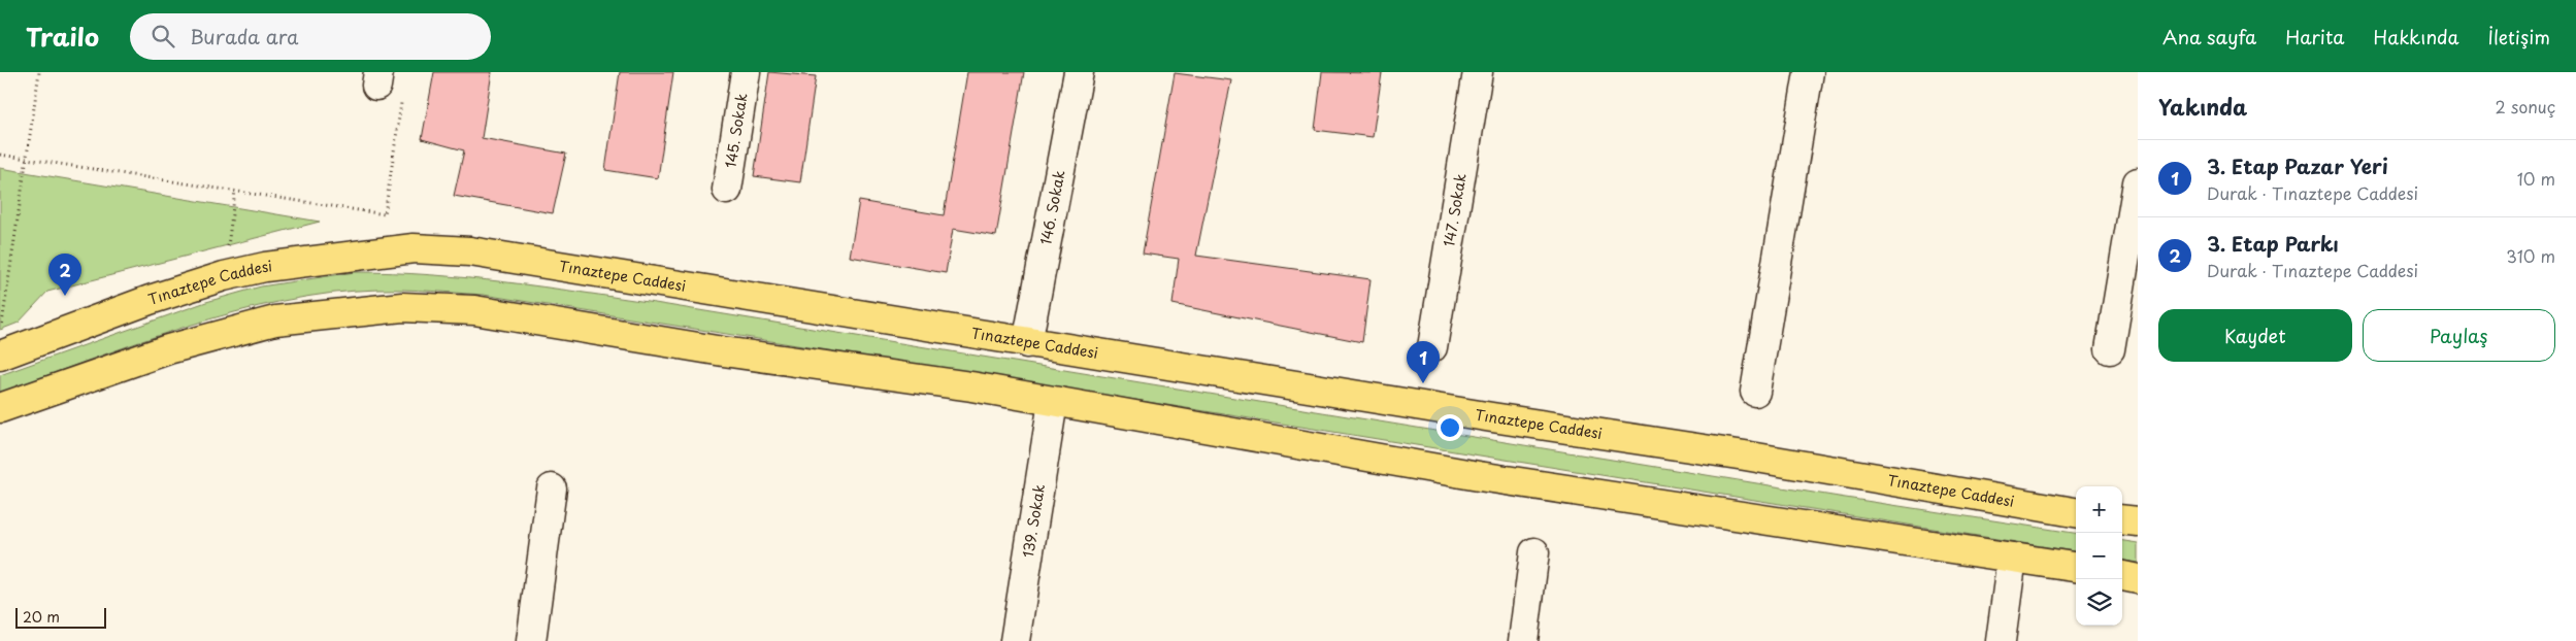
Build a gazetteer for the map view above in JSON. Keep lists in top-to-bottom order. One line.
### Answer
{"streets":{"main road":["Tınaztepe Caddesi"],"street":["145. Sokak","146. Sokak","147. Sokak","139. Sokak"]},"crossings":[["146. Sokak","Tınaztepe Caddesi"]],"scale_bar":"20 m","page":{"header":"Trailo","search":"Burada ara","nav":["Ana sayfa","Harita","Hakkında","İletişim"],"heading":["Yakında","2 sonuç"],"list":[{"mark":"1","name":"3. Etap Pazar Yeri","note":"Durak · Tınaztepe Caddesi","value":"10 m"},{"mark":"2","name":"3. Etap Parkı","note":"Durak · Tınaztepe Caddesi","value":"310 m"}],"pins":["2","1"],"buttons":["Kaydet","Paylaş"],"map_buttons":["+","−"],"scale":"20 m"}}
